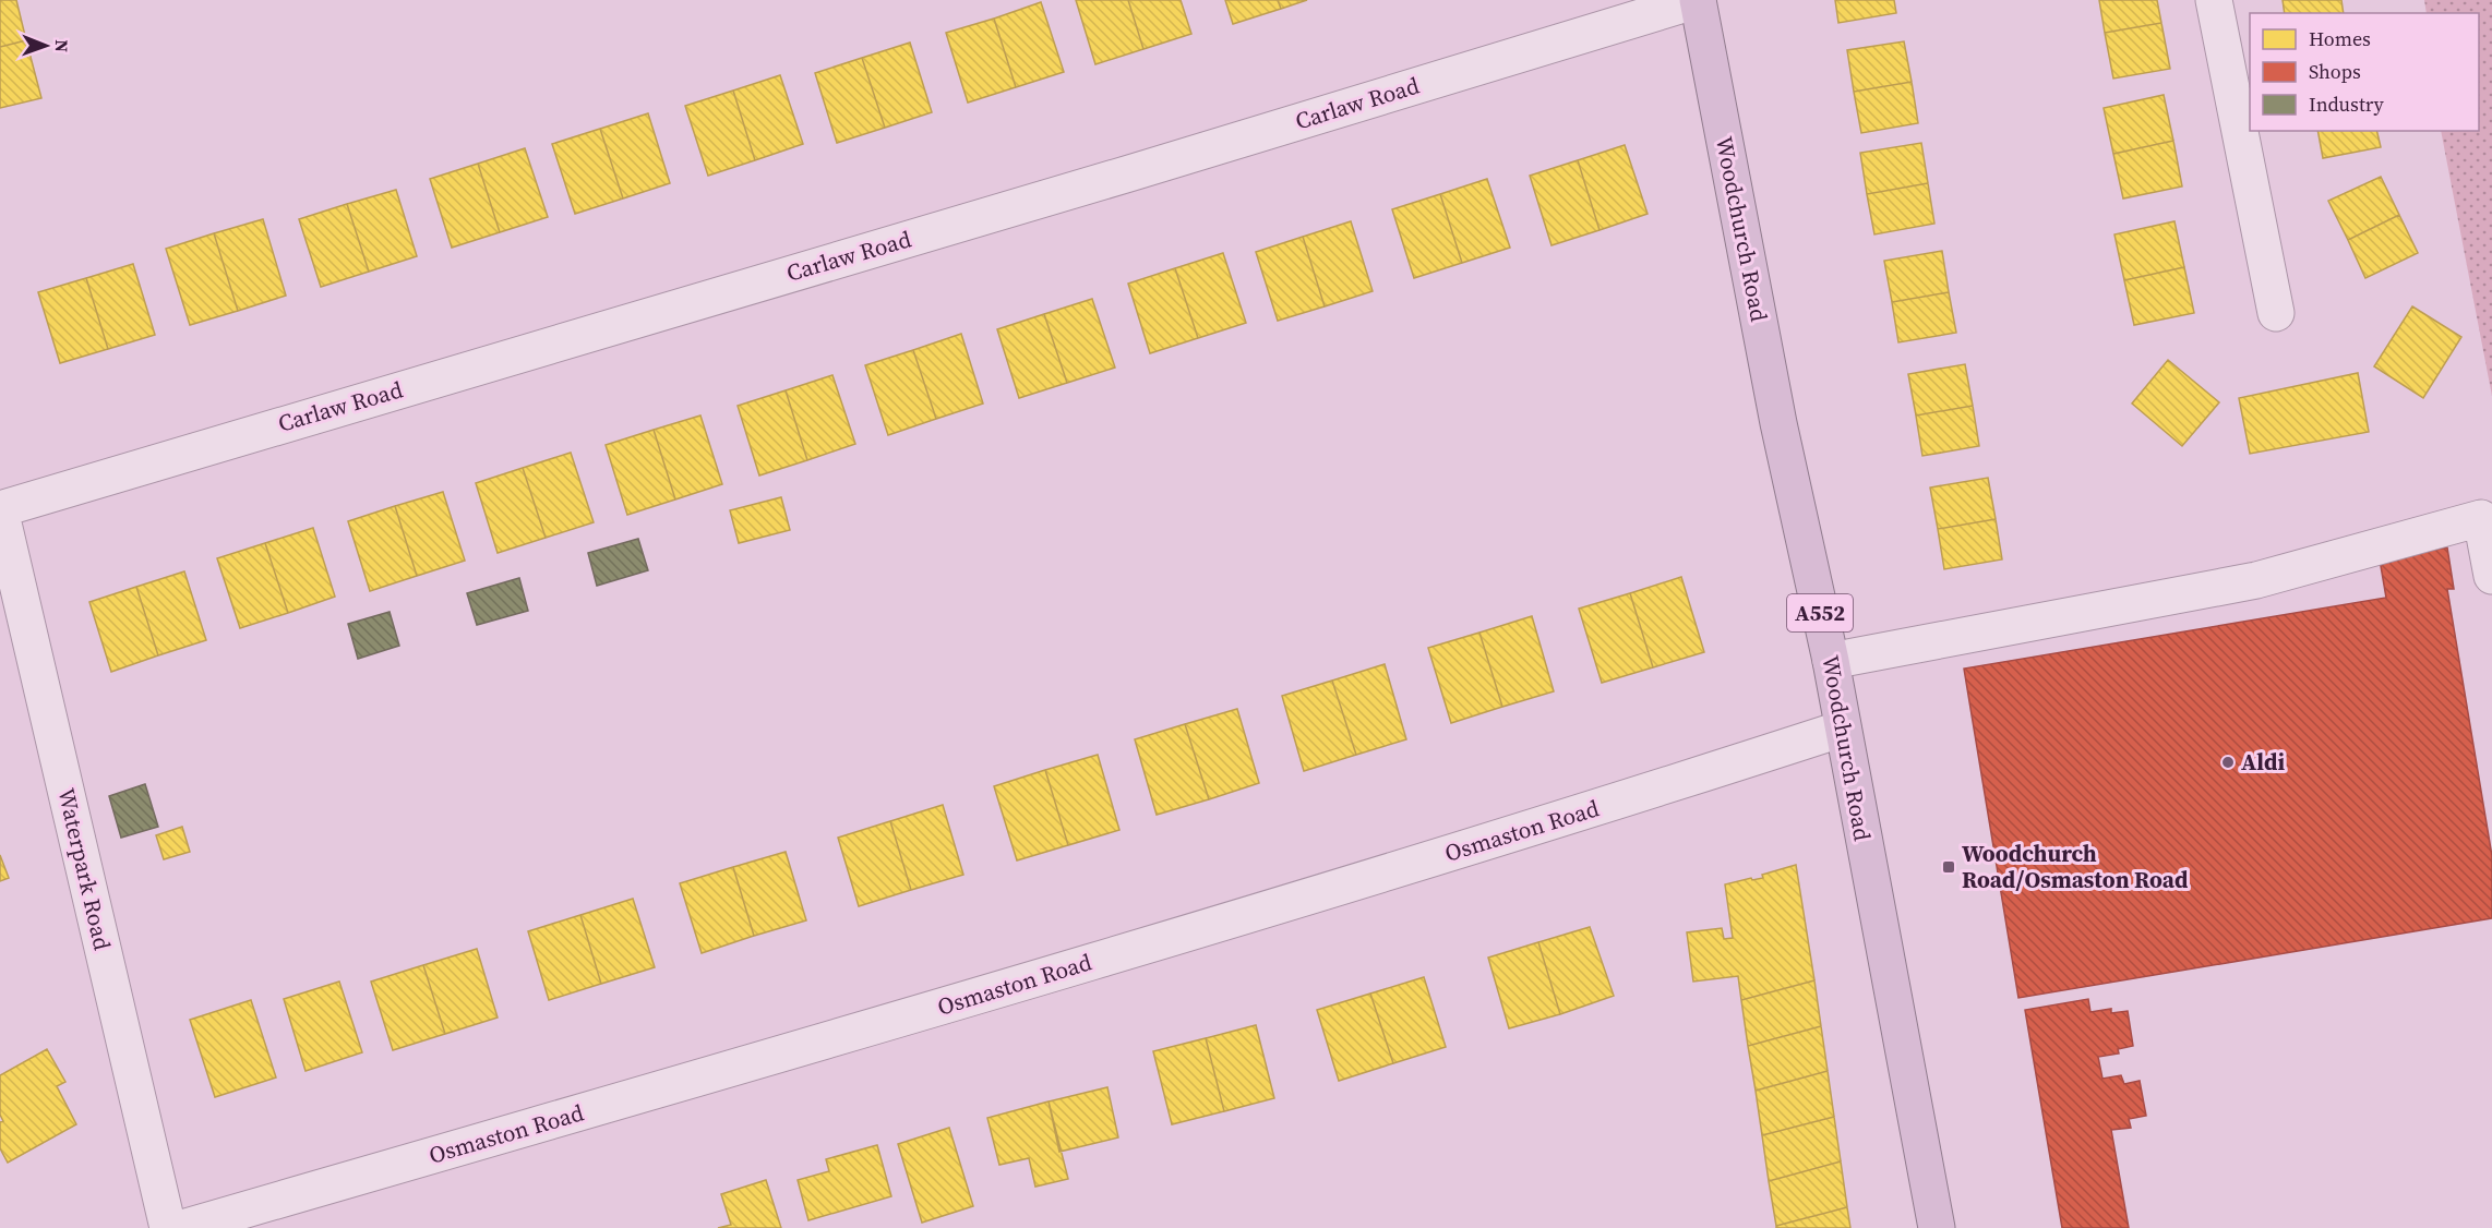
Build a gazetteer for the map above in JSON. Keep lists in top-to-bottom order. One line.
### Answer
{"streets":{"highway":["Woodchurch Road","A552"],"street":["Carlaw Road","Osmaston Road","Waterpark Road"]},"crossings":[["Carlaw Road","Woodchurch Road"],["Carlaw Road","Waterpark Road"],["Woodchurch Road","Osmaston Road"]],"places":{"other":["Aldi"],"transit":["Woodchurch Road/Osmaston Road"]},"legend":["Homes","Shops","Industry"],"north":"right"}
